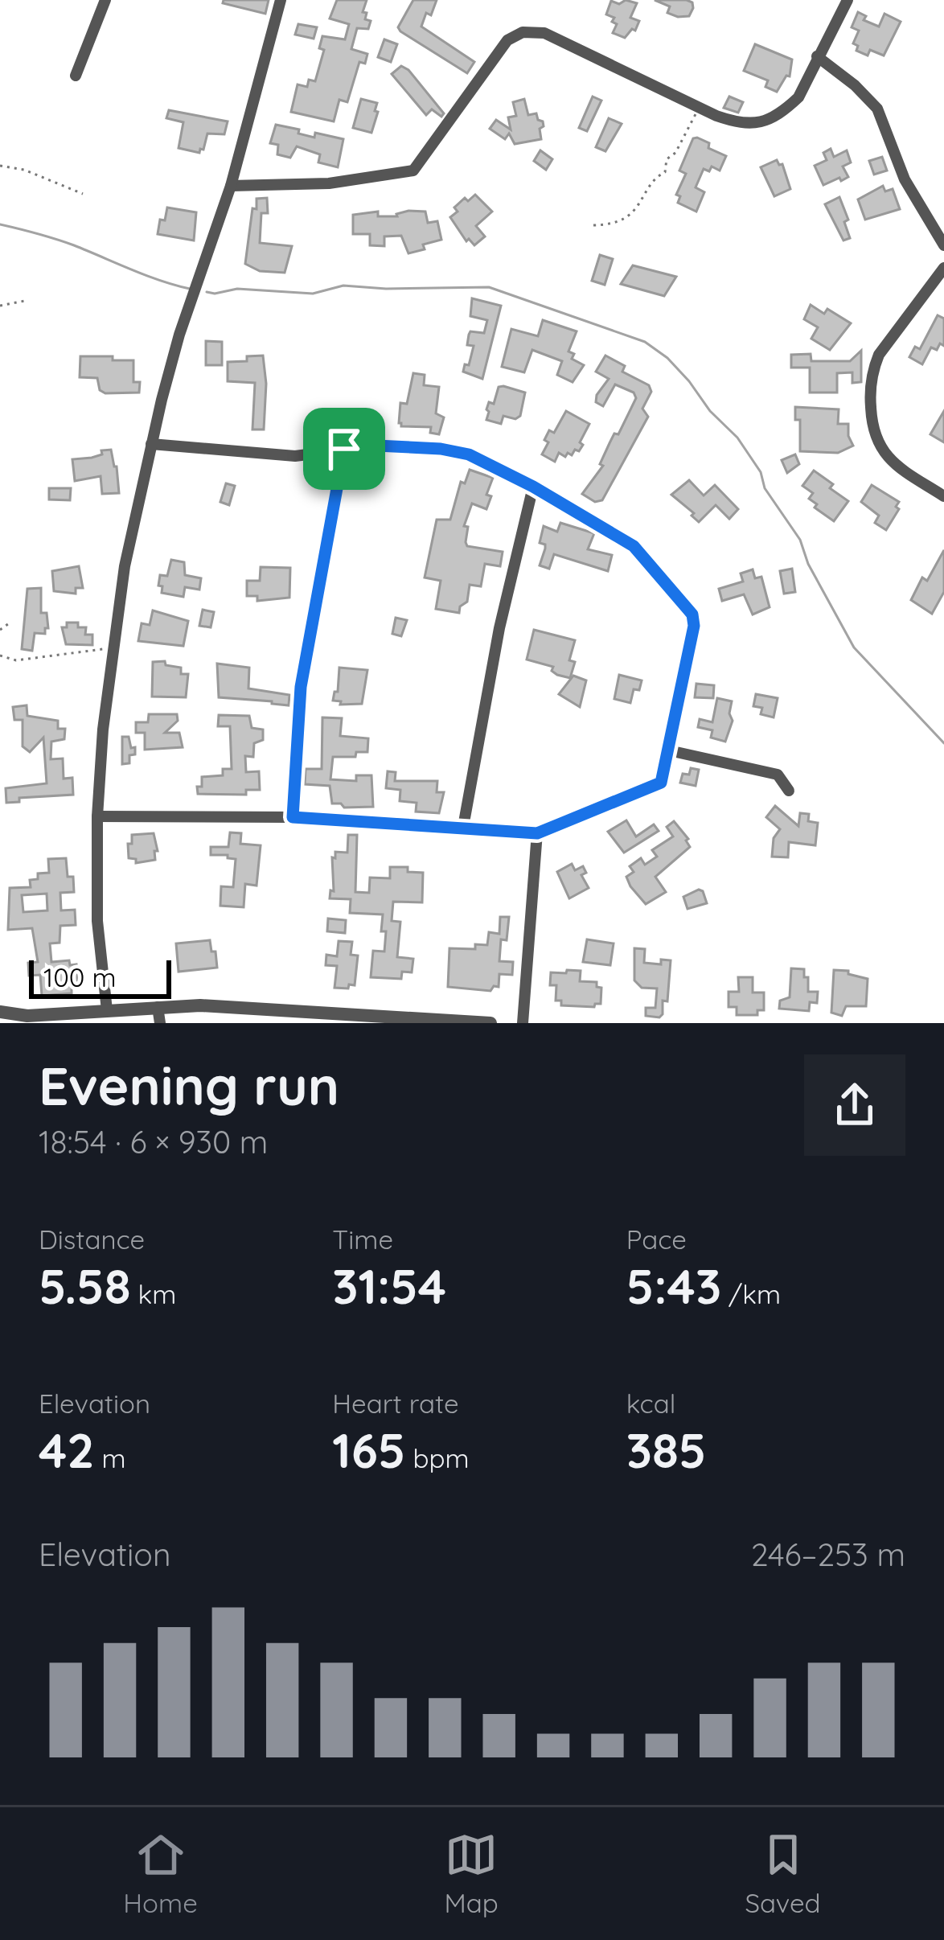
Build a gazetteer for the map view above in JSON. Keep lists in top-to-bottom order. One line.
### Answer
{"scale_bar":"100 m","page":{"scale":"100 m","heading":["Evening run","18:54 · 6 × 930 m"],"stats":[["Distance","5.58 km"],["Time","31:54"],["Pace","5:43 /km"],["Elevation","42 m"],["Heart rate","165 bpm"],["kcal","385"]],"chart":["Elevation","246–253 m"],"tabs":["Home","Map","Saved"]}}
